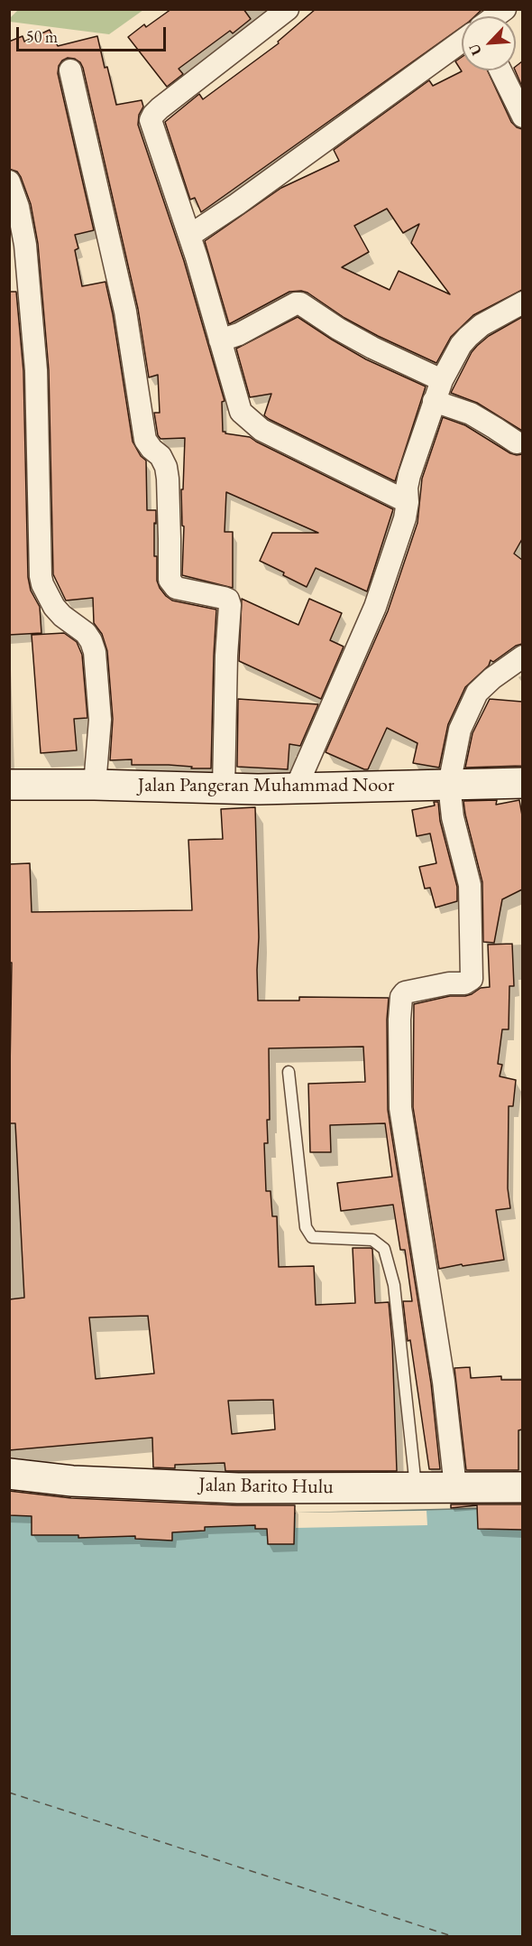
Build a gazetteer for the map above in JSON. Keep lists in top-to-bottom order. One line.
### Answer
{"streets":{"main road":["Jalan Pangeran Muhammad Noor","Jalan Barito Hulu"]},"scale_bar":"50 m","north":"bottom left"}
